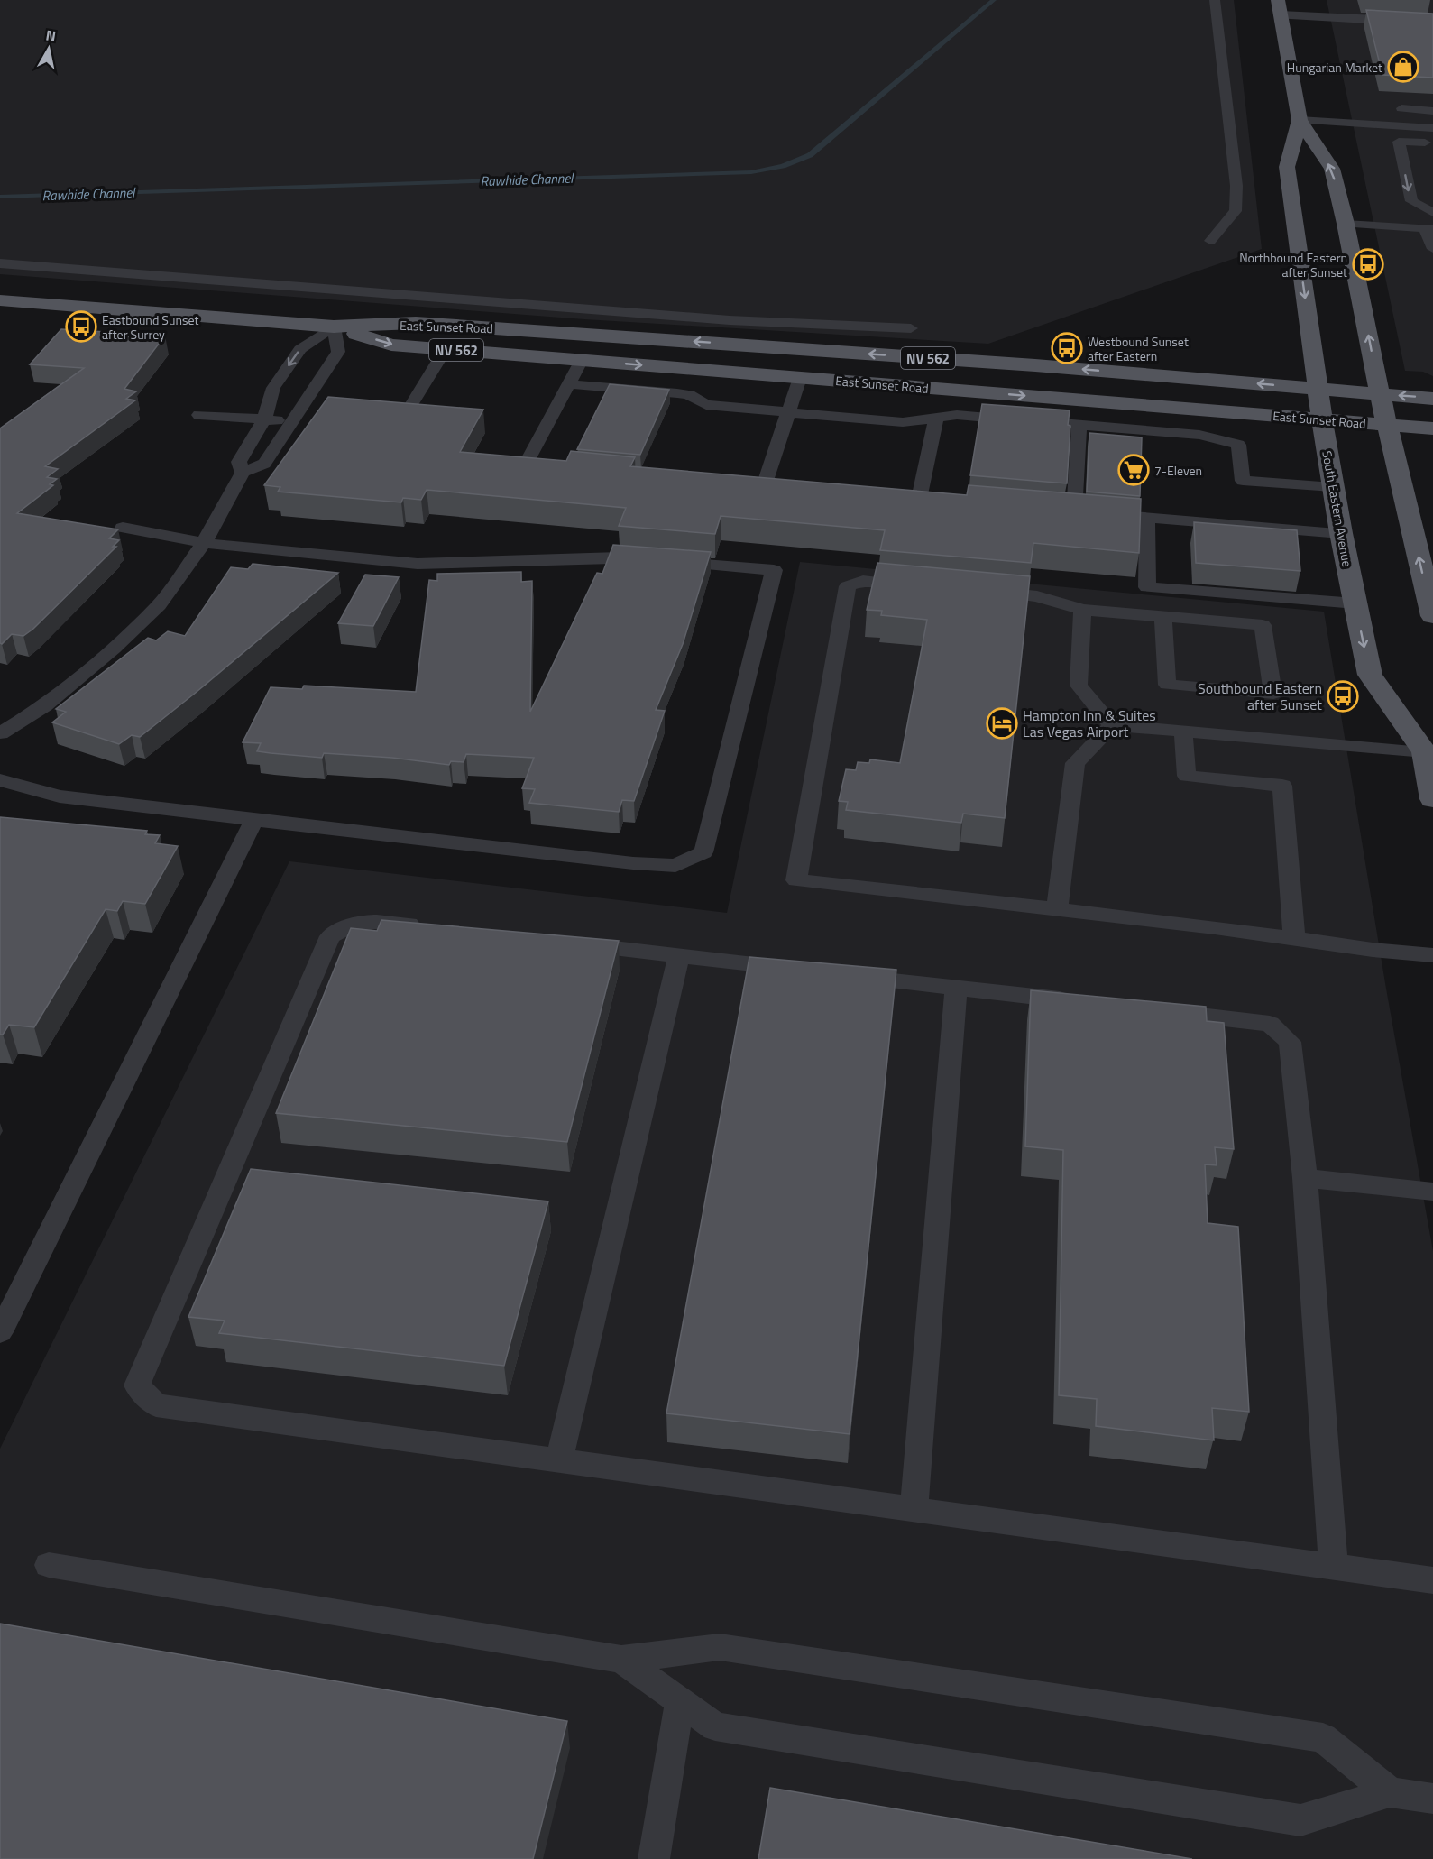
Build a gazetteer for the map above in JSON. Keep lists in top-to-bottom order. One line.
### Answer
{"streets":{"main road":["East Sunset Road","NV 562","South Eastern Avenue"]},"crossings":[["East Sunset Road","South Eastern Avenue"]],"water":["Rawhide Channel"],"places":{"shop":["Hungarian Market"],"bus stop":["Northbound Eastern after Sunset","Eastbound Sunset after Surrey","Westbound Sunset after Eastern","Southbound Eastern after Sunset"],"supermarket":["7-Eleven"],"hotel":["Hampton Inn & Suites Las Vegas Airport"]},"north":"top"}
